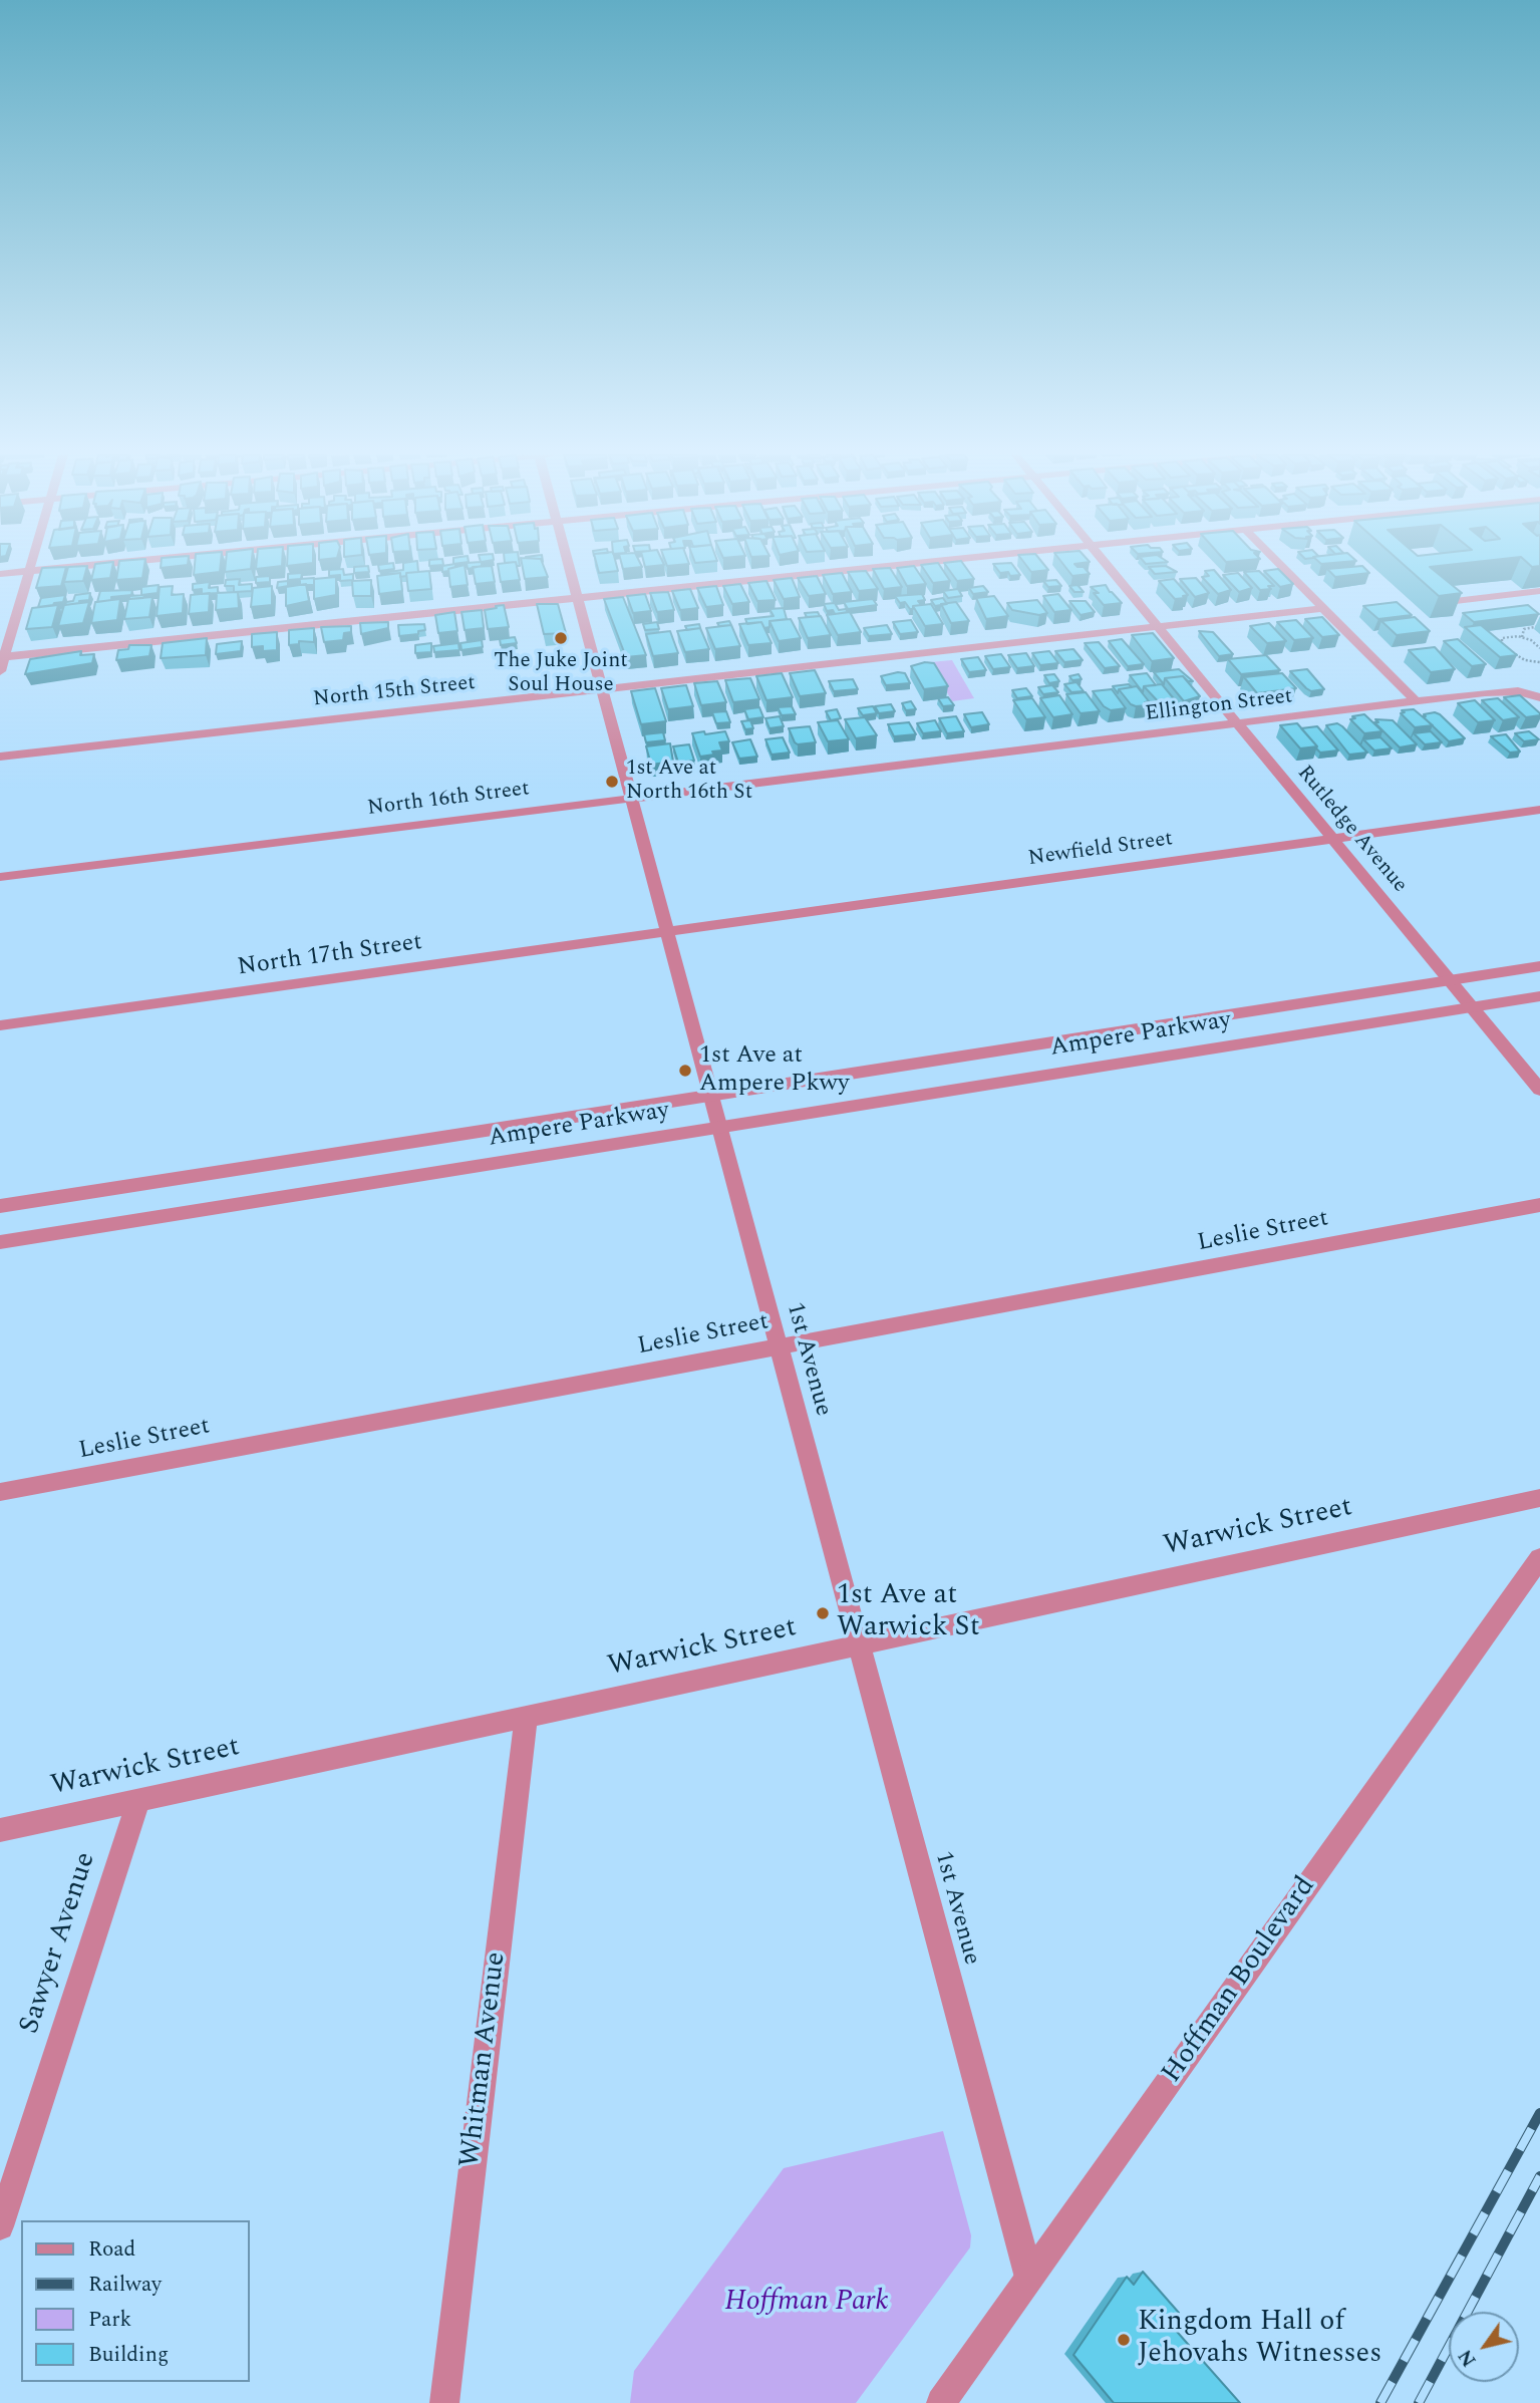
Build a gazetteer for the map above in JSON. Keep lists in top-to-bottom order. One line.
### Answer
{"streets":{"street":["North 15th Street","Ellington Street","North 16th Street","Rutledge Avenue","Newfield Street","North 17th Street","Ampere Parkway","Leslie Street","1st Avenue","Warwick Street","Sawyer Avenue","Hoffman Boulevard","Whitman Avenue"]},"crossings":[["North 15th Street","Rutledge Avenue"],["North 15th Street","1st Avenue"],["Ellington Street","North 16th Street"],["Ellington Street","Rutledge Avenue"],["North 16th Street","1st Avenue"],["Rutledge Avenue","Newfield Street"],["Rutledge Avenue","Ampere Parkway"],["Newfield Street","North 17th Street"],["Newfield Street","1st Avenue"],["North 17th Street","1st Avenue"],["Ampere Parkway","1st Avenue"],["Leslie Street","1st Avenue"],["1st Avenue","Warwick Street"],["1st Avenue","Hoffman Boulevard"],["Warwick Street","Sawyer Avenue"],["Warwick Street","Whitman Avenue"]],"parks":["Hoffman Park"],"places":["The Juke Joint Soul House","1st Ave at North 16th St","1st Ave at Ampere Pkwy","1st Ave at Warwick St","Kingdom Hall of Jehovahs Witnesses"],"legend":["Road","Railway","Park","Building"],"north":"bottom left"}
